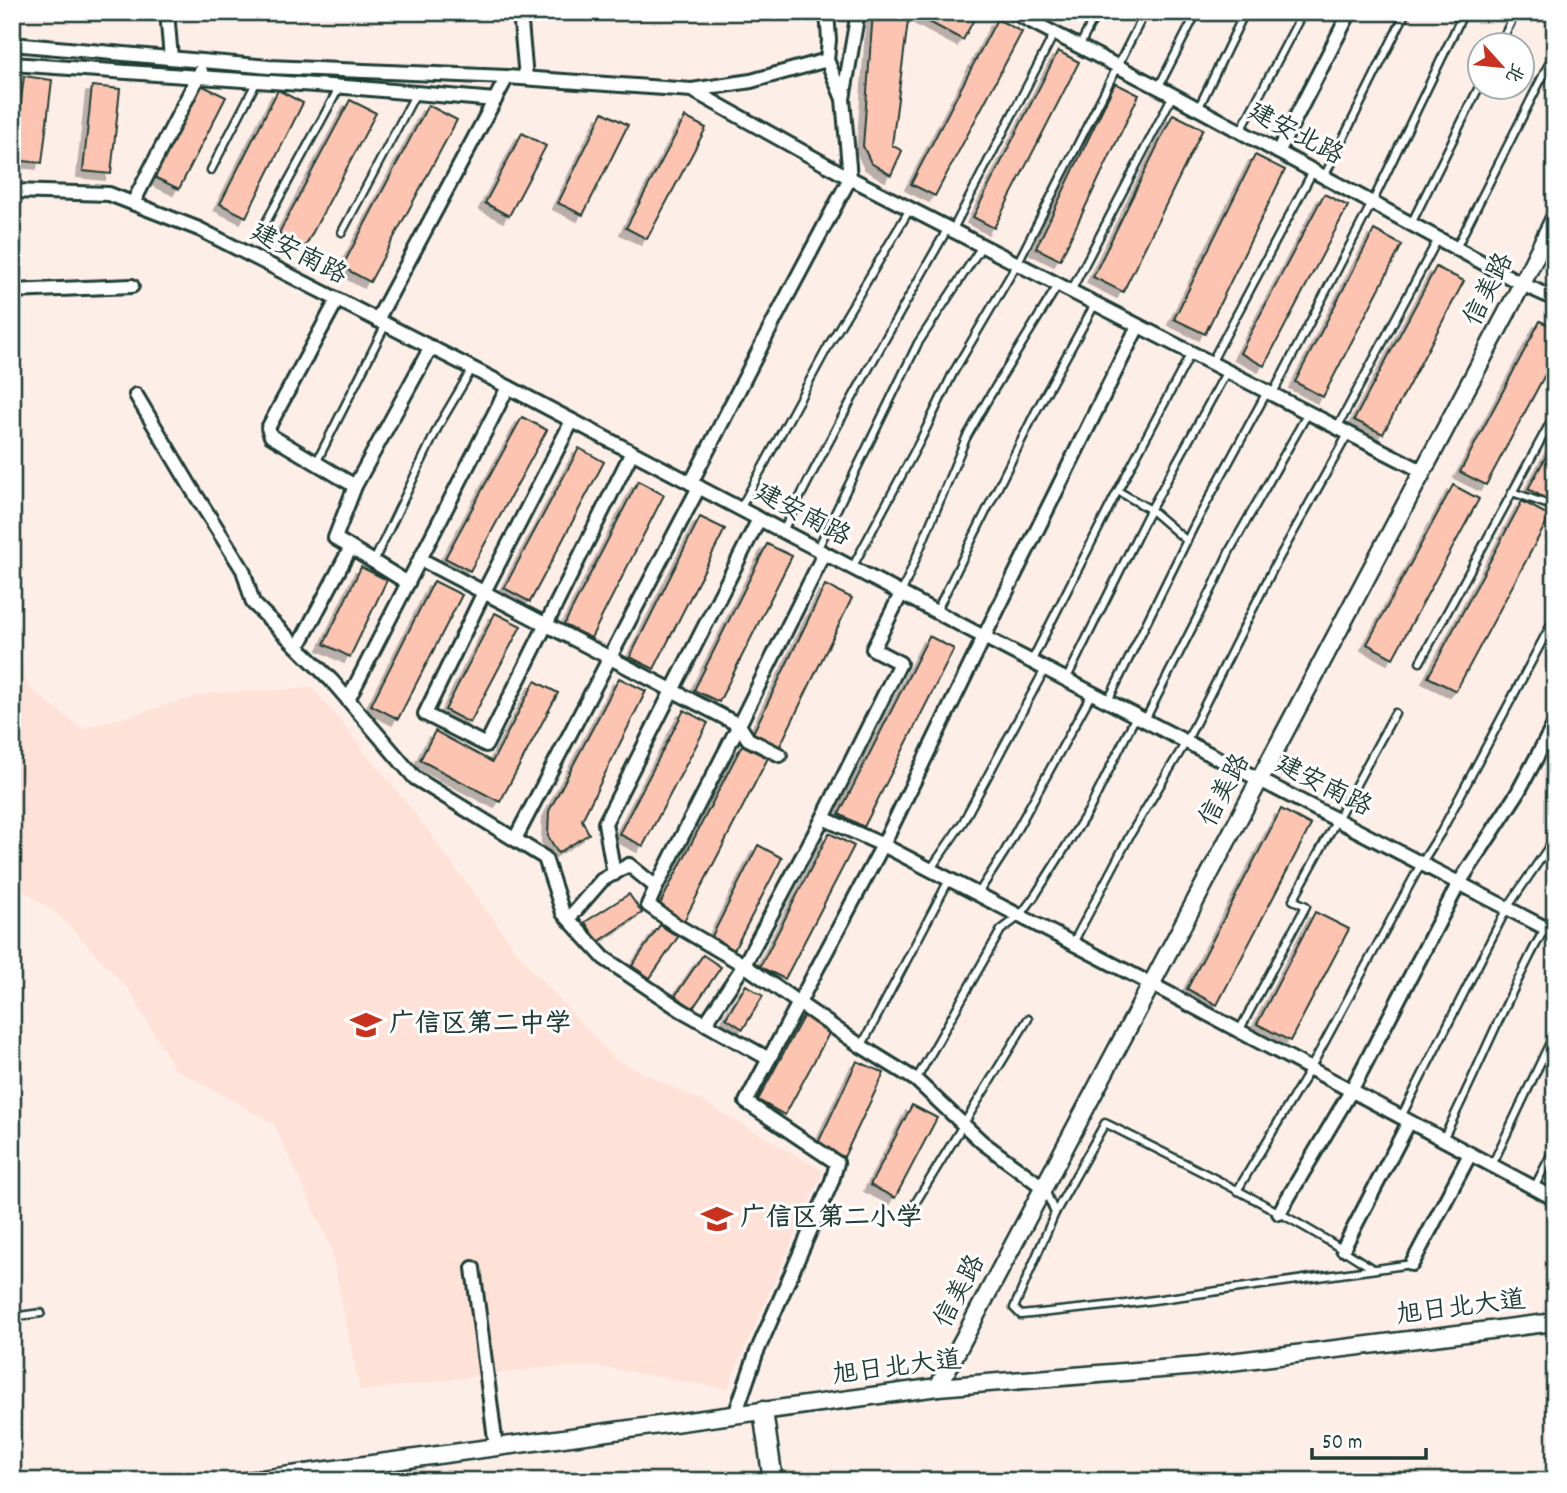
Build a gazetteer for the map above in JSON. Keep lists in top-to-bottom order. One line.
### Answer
{"streets":{"street":["建安北路","建安南路","信美路","旭日北大道"]},"crossings":[["建安北路","信美路"],["建安南路","信美路"],["信美路","旭日北大道"]],"places":{"school or university":["广信区第二中学","广信区第二小学"]},"scale_bar":"50 m","north":"bottom right"}
